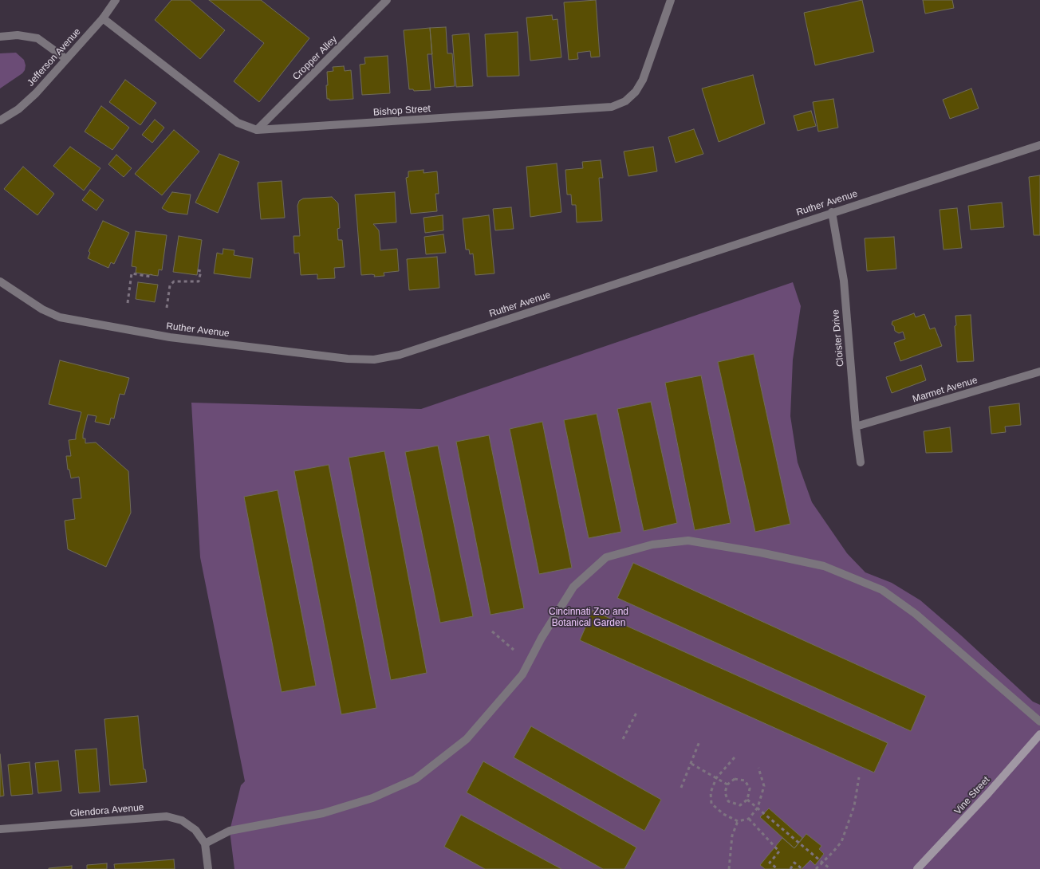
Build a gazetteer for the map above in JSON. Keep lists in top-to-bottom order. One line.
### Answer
{"streets":{"main road":["Vine Street"],"street":["Jefferson Avenue","Cropper Alley","Bishop Street","Ruther Avenue","Cloister Drive","Marmet Avenue","Glendora Avenue"]},"crossings":[["Jefferson Avenue","Bishop Street"],["Cropper Alley","Bishop Street"],["Ruther Avenue","Cloister Drive"],["Cloister Drive","Marmet Avenue"]],"parks":["Cincinnati Zoo and Botanical Garden"]}
